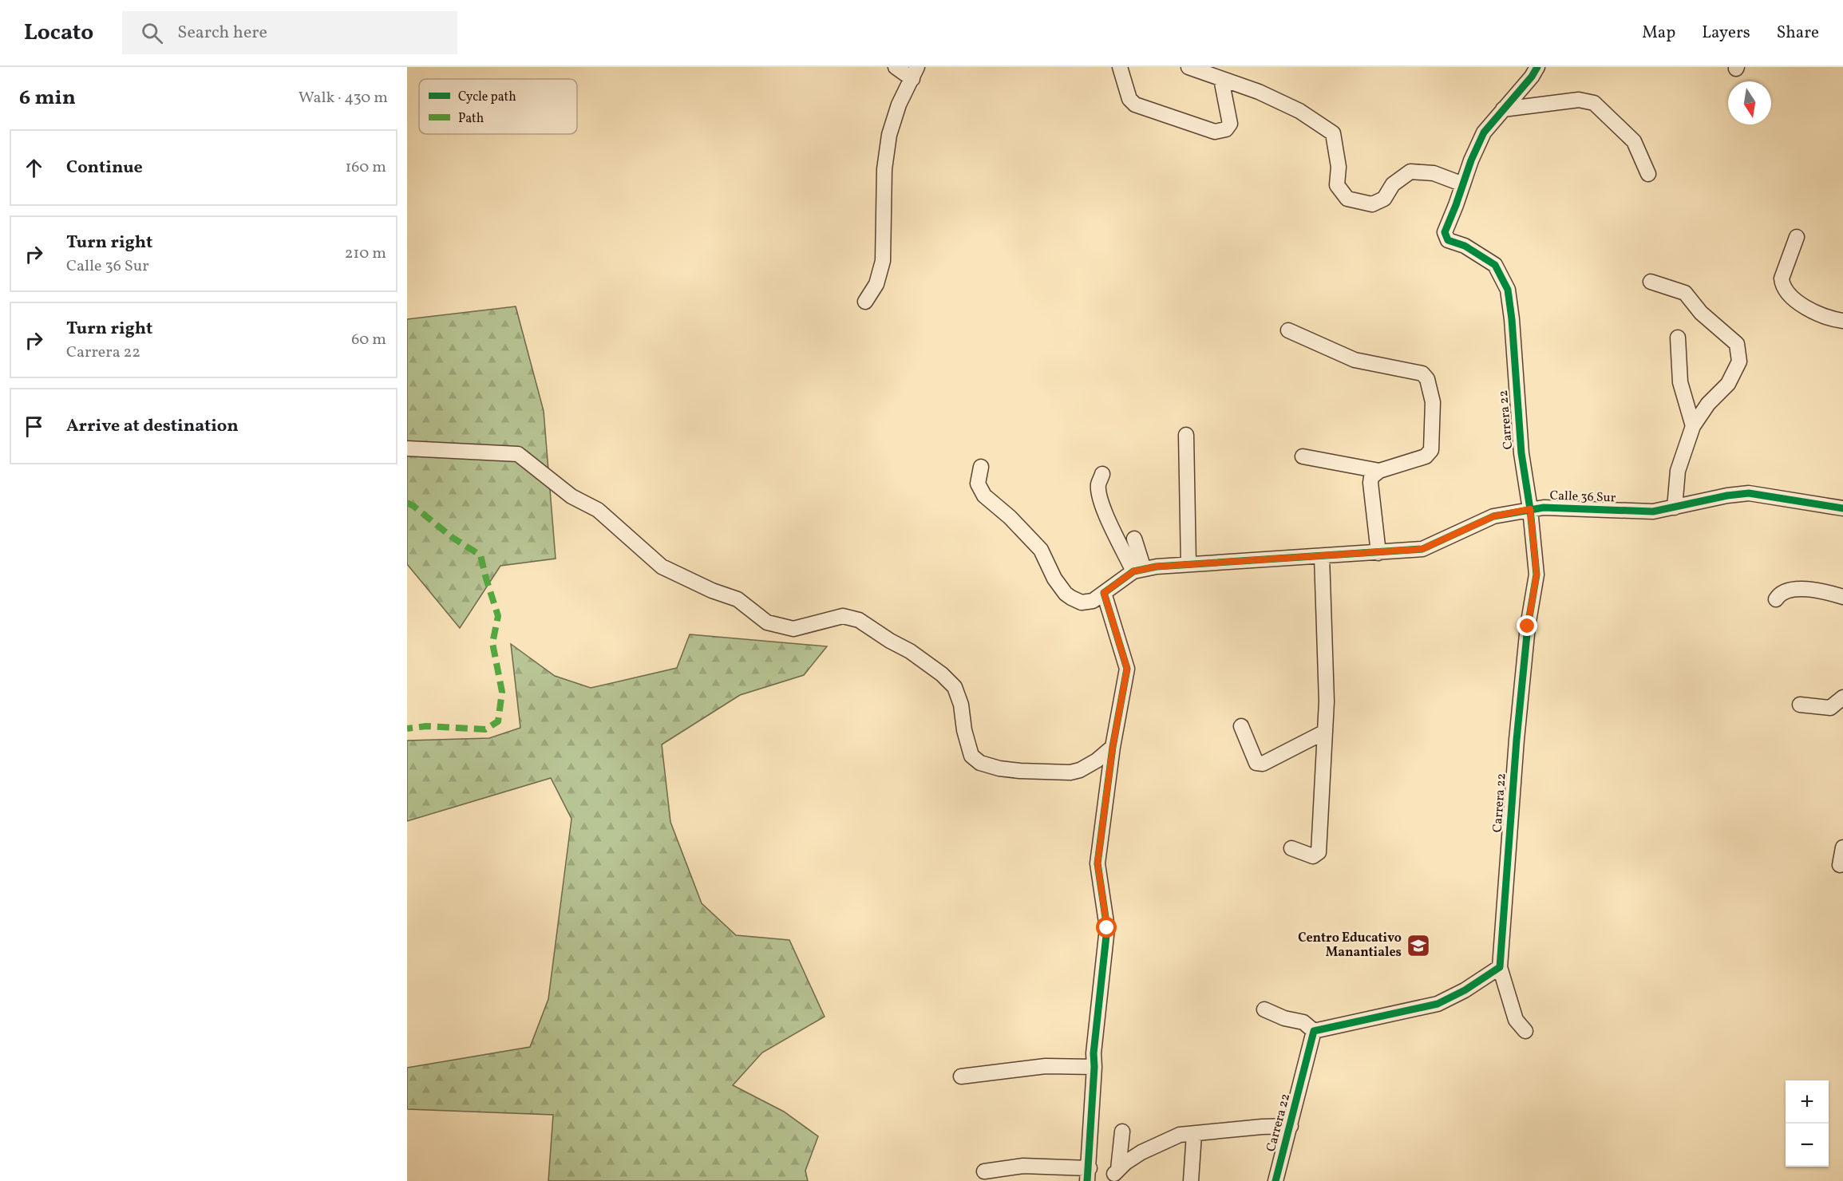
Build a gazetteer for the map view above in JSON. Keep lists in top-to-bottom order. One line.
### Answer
{"streets":{"street":["Carrera 22","Calle 36 Sur"]},"crossings":[["Carrera 22","Calle 36 Sur"]],"places":{"school or university":["Centro Educativo Manantiales"]},"legend":["Cycle path","Path"],"north":"bottom","page":{"header":"Locato","search":"Search here","nav":["Map","Layers","Share"],"heading":["6 min","Walk · 430 m"],"list":[["Continue","160 m"],["Turn right","Calle 36 Sur","210 m"],["Turn right","Carrera 22","60 m"],"Arrive at destination"],"map_buttons":["+","−"]}}
